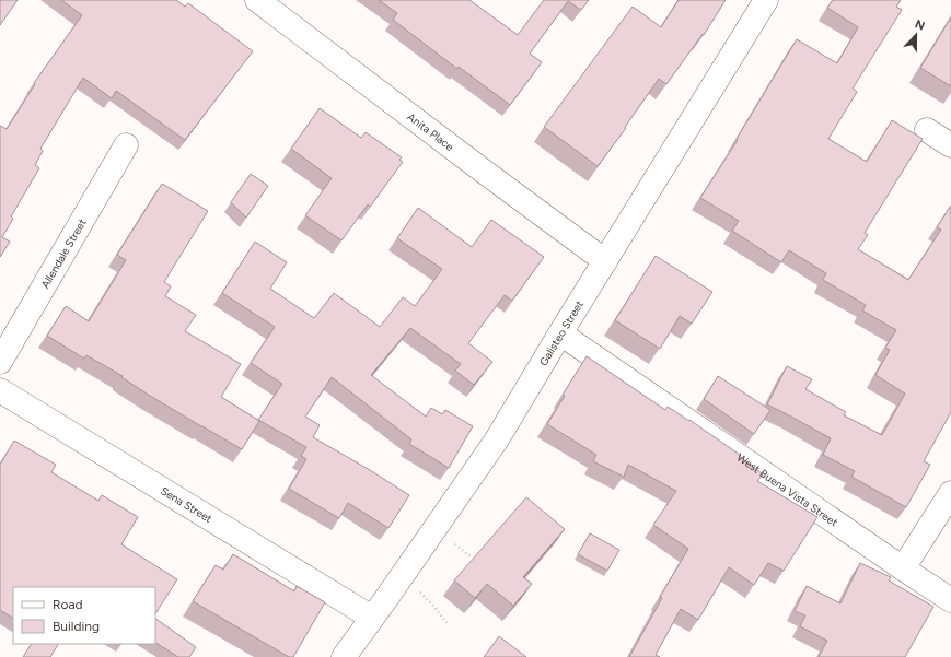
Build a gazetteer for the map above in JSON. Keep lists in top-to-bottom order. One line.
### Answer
{"streets":{"street":["Anita Place","Allendale Street","Galisteo Street","West Buena Vista Street","Sena Street"]},"crossings":[["Anita Place","Galisteo Street"],["Galisteo Street","West Buena Vista Street"],["Galisteo Street","Sena Street"]],"legend":["Road","Building"],"north":"top"}
